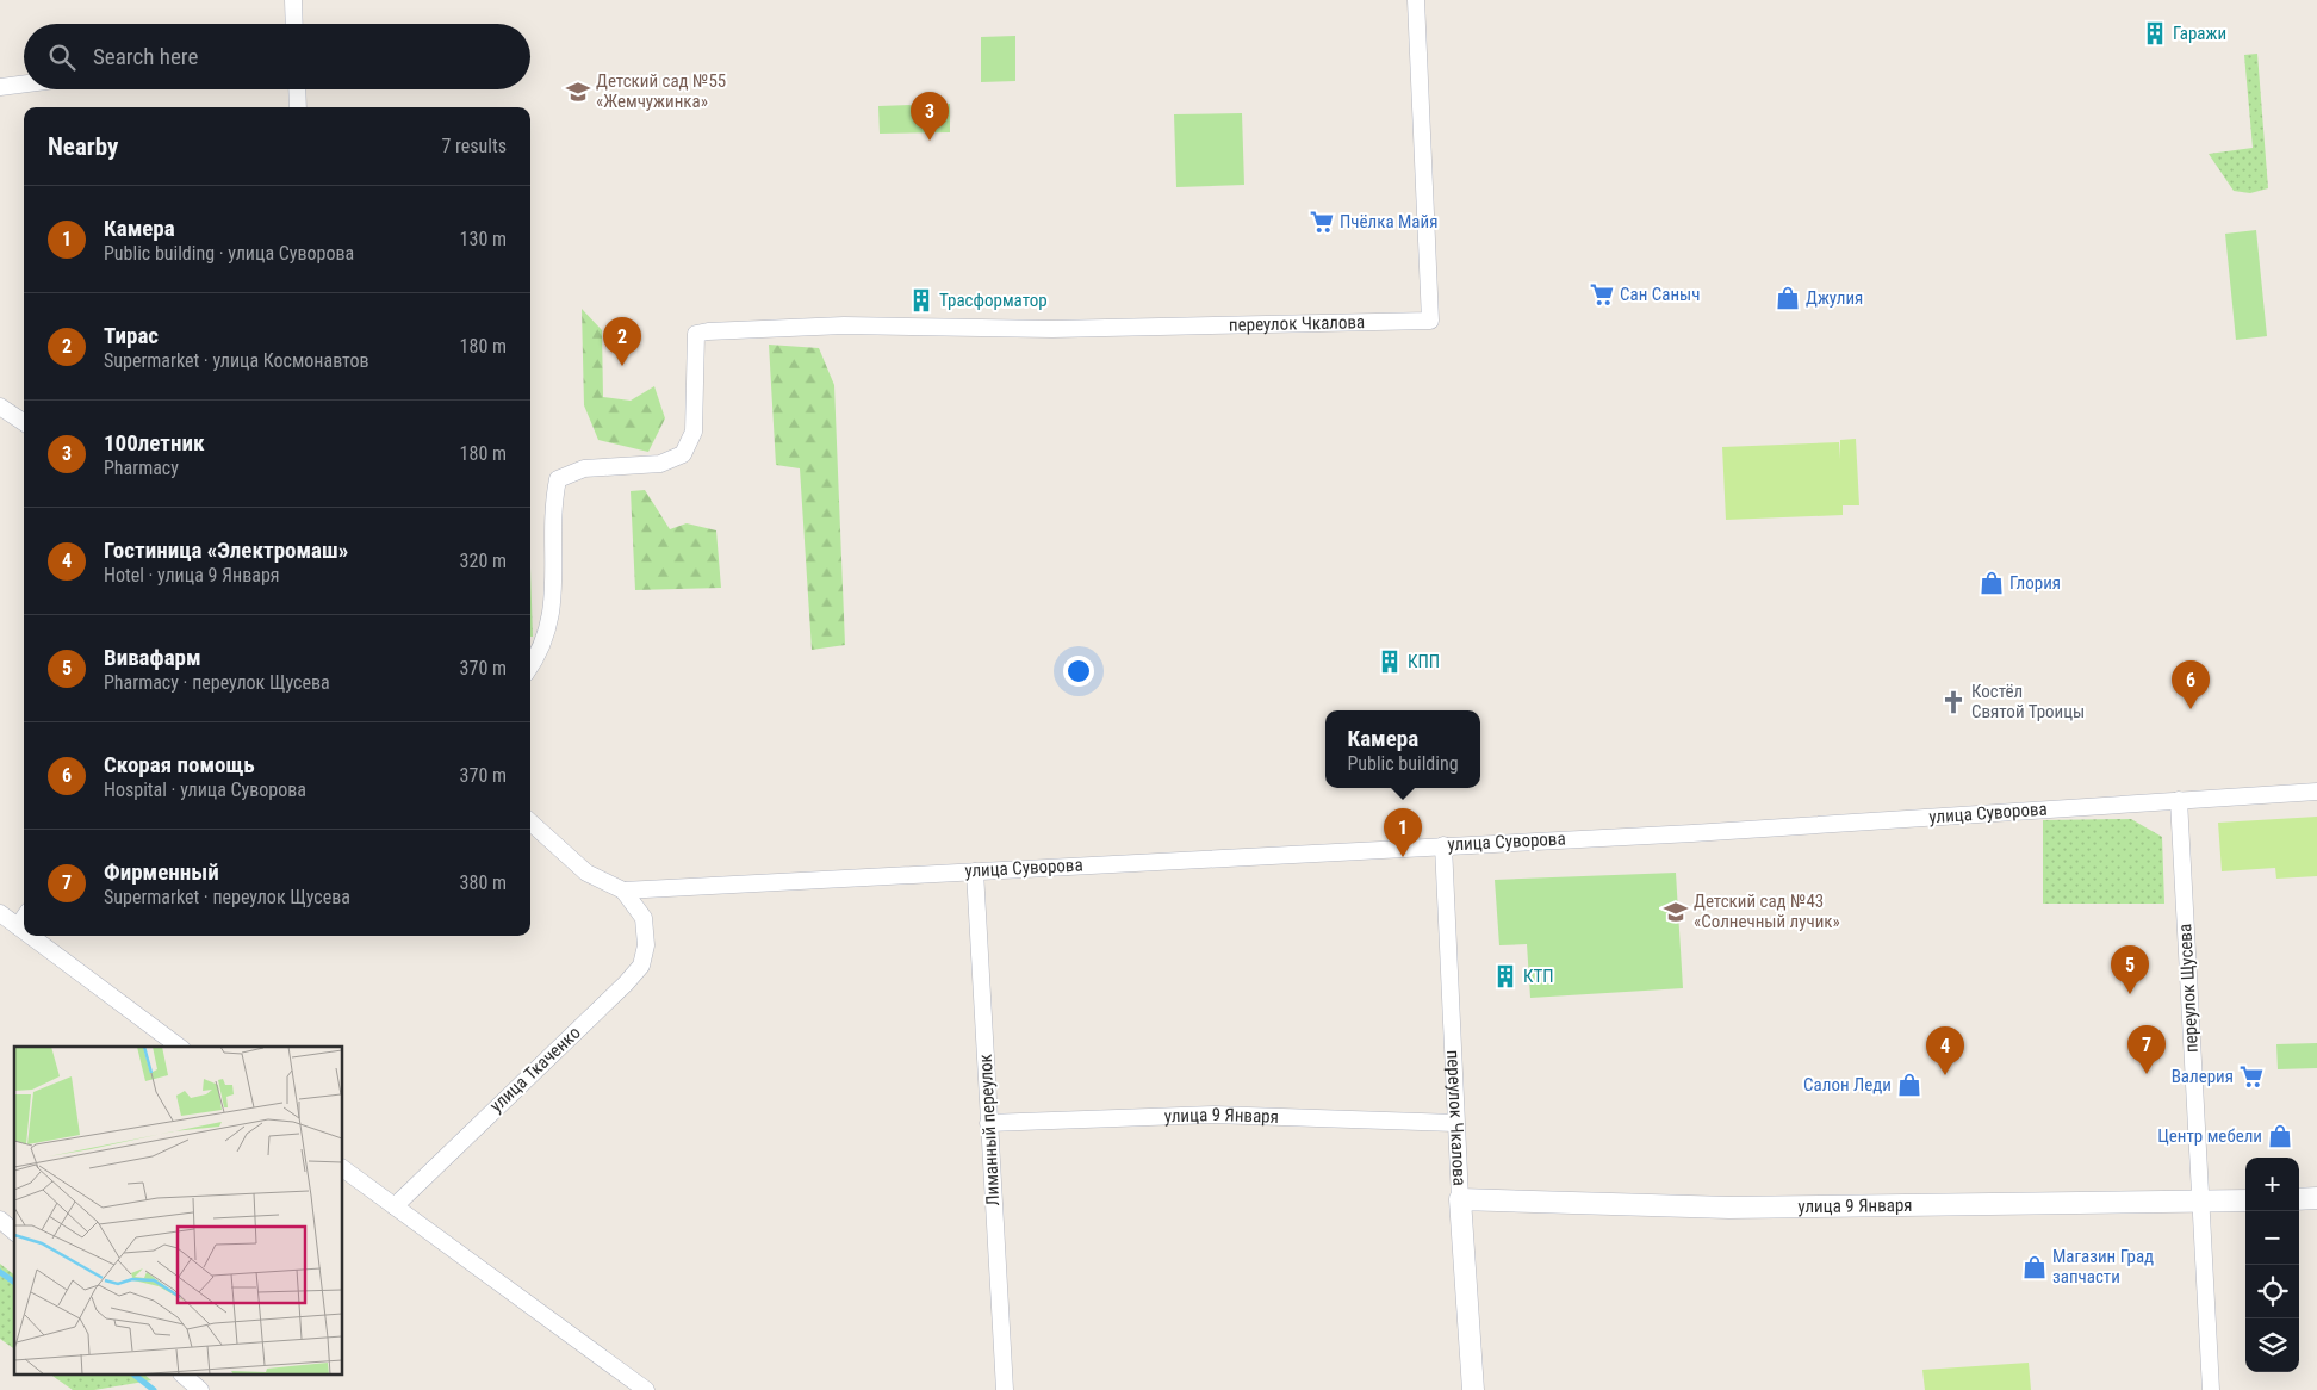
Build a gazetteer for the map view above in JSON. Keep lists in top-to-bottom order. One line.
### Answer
{"streets":{"street":["переулок Чкалова","улица Суворова","переулок Щусева","улица Ткаченко","улица 9 Января","Лиманный переулок"]},"crossings":[["переулок Чкалова","улица Суворова"],["переулок Чкалова","улица 9 Января"],["улица Суворова","переулок Щусева"],["улица Суворова","улица Ткаченко"],["улица Суворова","Лиманный переулок"],["переулок Щусева","улица 9 Января"],["улица 9 Января","Лиманный переулок"]],"places":{"building":["Гаражи","Трасформатор","КПП","КТП"],"school or university":["Детский сад №55 «Жемчужинка»","Детский сад №43 «Солнечный лучик»"],"supermarket":["Пчёлка Майя","Сан Саныч","Валерия"],"shop":["Джулия","Глория","Салон Леди","Центр мебели","Магазин Град запчасти"],"church":["Костёл Святой Троицы"]},"page":{"search":"Search here","pins":["3","2","6","1","5","7","4"],"heading":["Nearby","7 results"],"list":[{"mark":"1","name":"Камера","note":"Public building · улица Суворова","value":"130 m"},{"mark":"2","name":"Тирас","note":"Supermarket · улица Космонавтов","value":"180 m"},{"mark":"3","name":"100летник","note":"Pharmacy","value":"180 m"},{"mark":"4","name":"Гостиница «Электромаш»","note":"Hotel · улица 9 Января","value":"320 m"},{"mark":"5","name":"Вивафарм","note":"Pharmacy · переулок Щусева","value":"370 m"},{"mark":"6","name":"Скорая помощь","note":"Hospital · улица Суворова","value":"370 m"},{"mark":"7","name":"Фирменный","note":"Supermarket · переулок Щусева","value":"380 m"}],"popup":["Камера","Public building"],"map_buttons":["+","−"]}}
